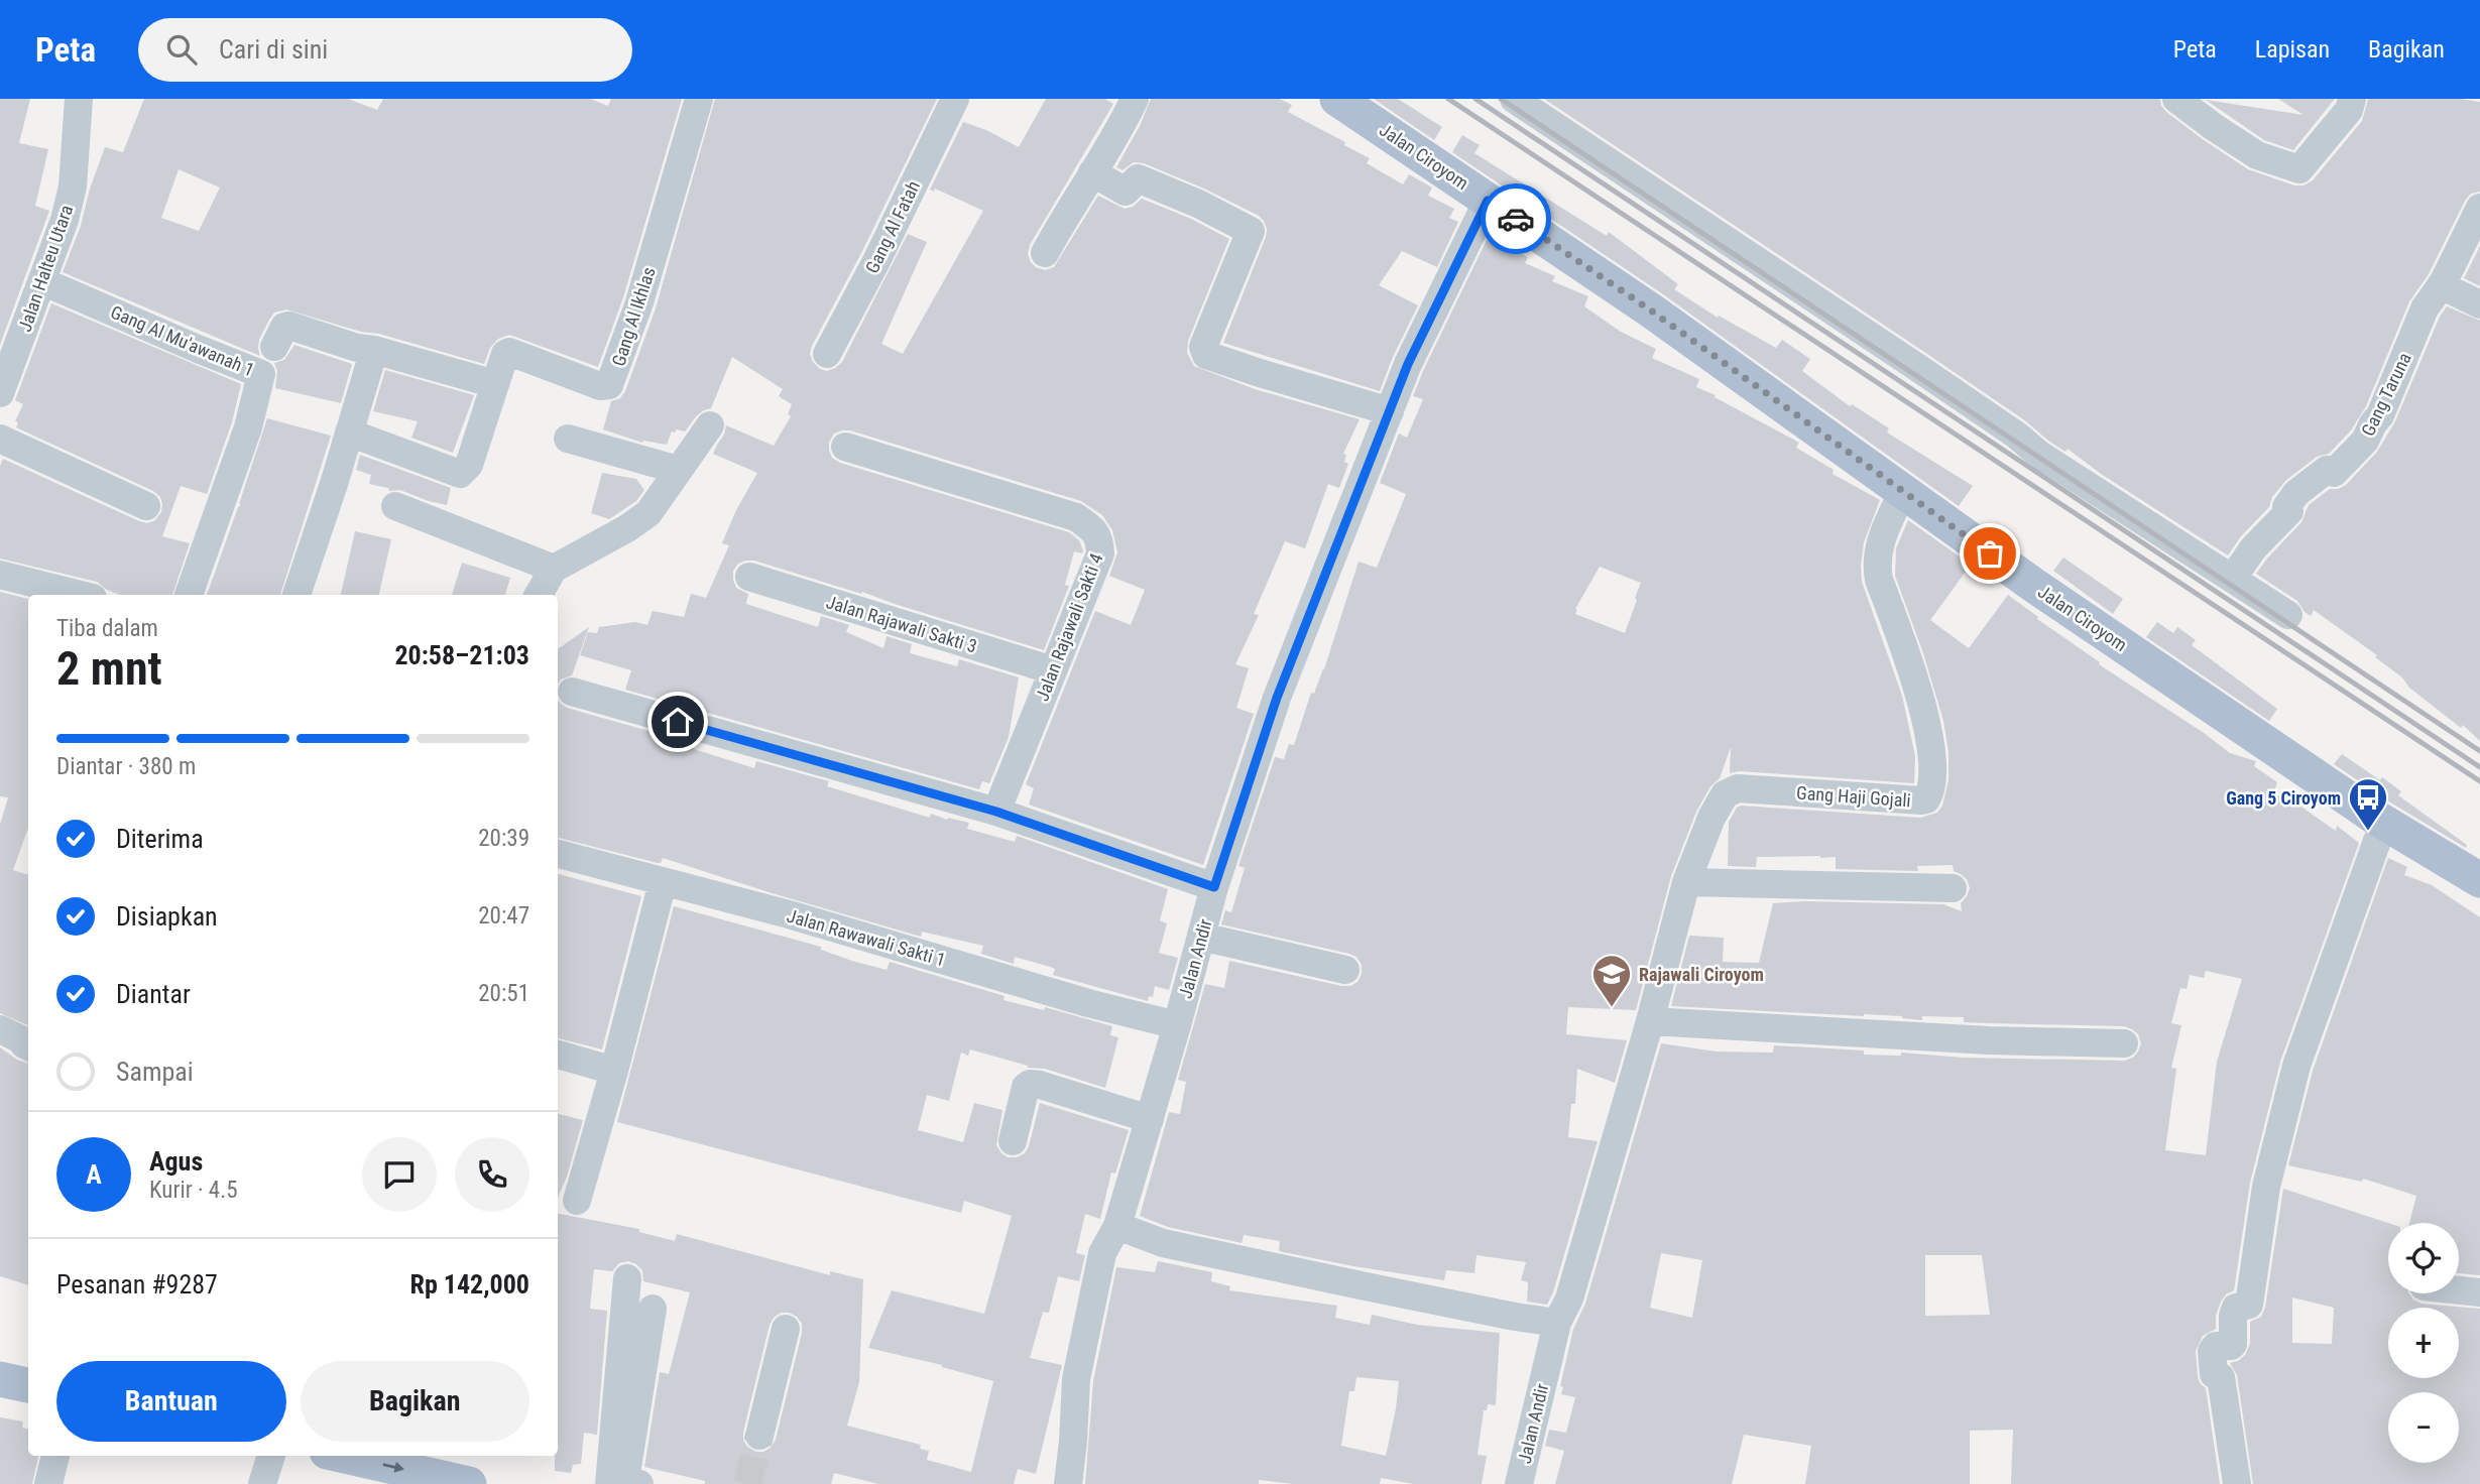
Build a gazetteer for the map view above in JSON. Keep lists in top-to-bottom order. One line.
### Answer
{"streets":{"main road":["Jalan Ciroyom"],"street":["Gang Al Fatah","Jalan Halteu Utara","Gang Al Ikhlas","Gang Al Mu'awanah 1","Gang Taruna","Jalan Rajawali Sakti 3","Jalan Rajawali Sakti 4","Gang Haji Gojali","Jalan Rawawali Sakti 1","Jalan Andir"]},"crossings":[["Jalan Ciroyom","Gang Haji Gojali"],["Jalan Ciroyom","Jalan Andir"],["Jalan Halteu Utara","Gang Al Mu'awanah 1"],["Jalan Rajawali Sakti 3","Jalan Rajawali Sakti 4"],["Gang Haji Gojali","Jalan Andir"],["Jalan Rawawali Sakti 1","Jalan Andir"]],"places":{"bus stop":["Gang 5 Ciroyom"],"school or university":["Rajawali Ciroyom"]},"page":{"header":"Peta","search":"Cari di sini","nav":["Peta","Lapisan","Bagikan"],"heading":["2 mnt","Tiba dalam","20:58–21:03"],"panel":["Agus","Kurir · 4.5","Pesanan #9287","Rp 142,000"],"bar":"Diantar · 380 m","list":[["Diterima","20:39"],["Disiapkan","20:47"],["Diantar","20:51"],"Sampai"],"round":"A","map_buttons":["+","−"],"buttons":["Bantuan","Bagikan"]}}
